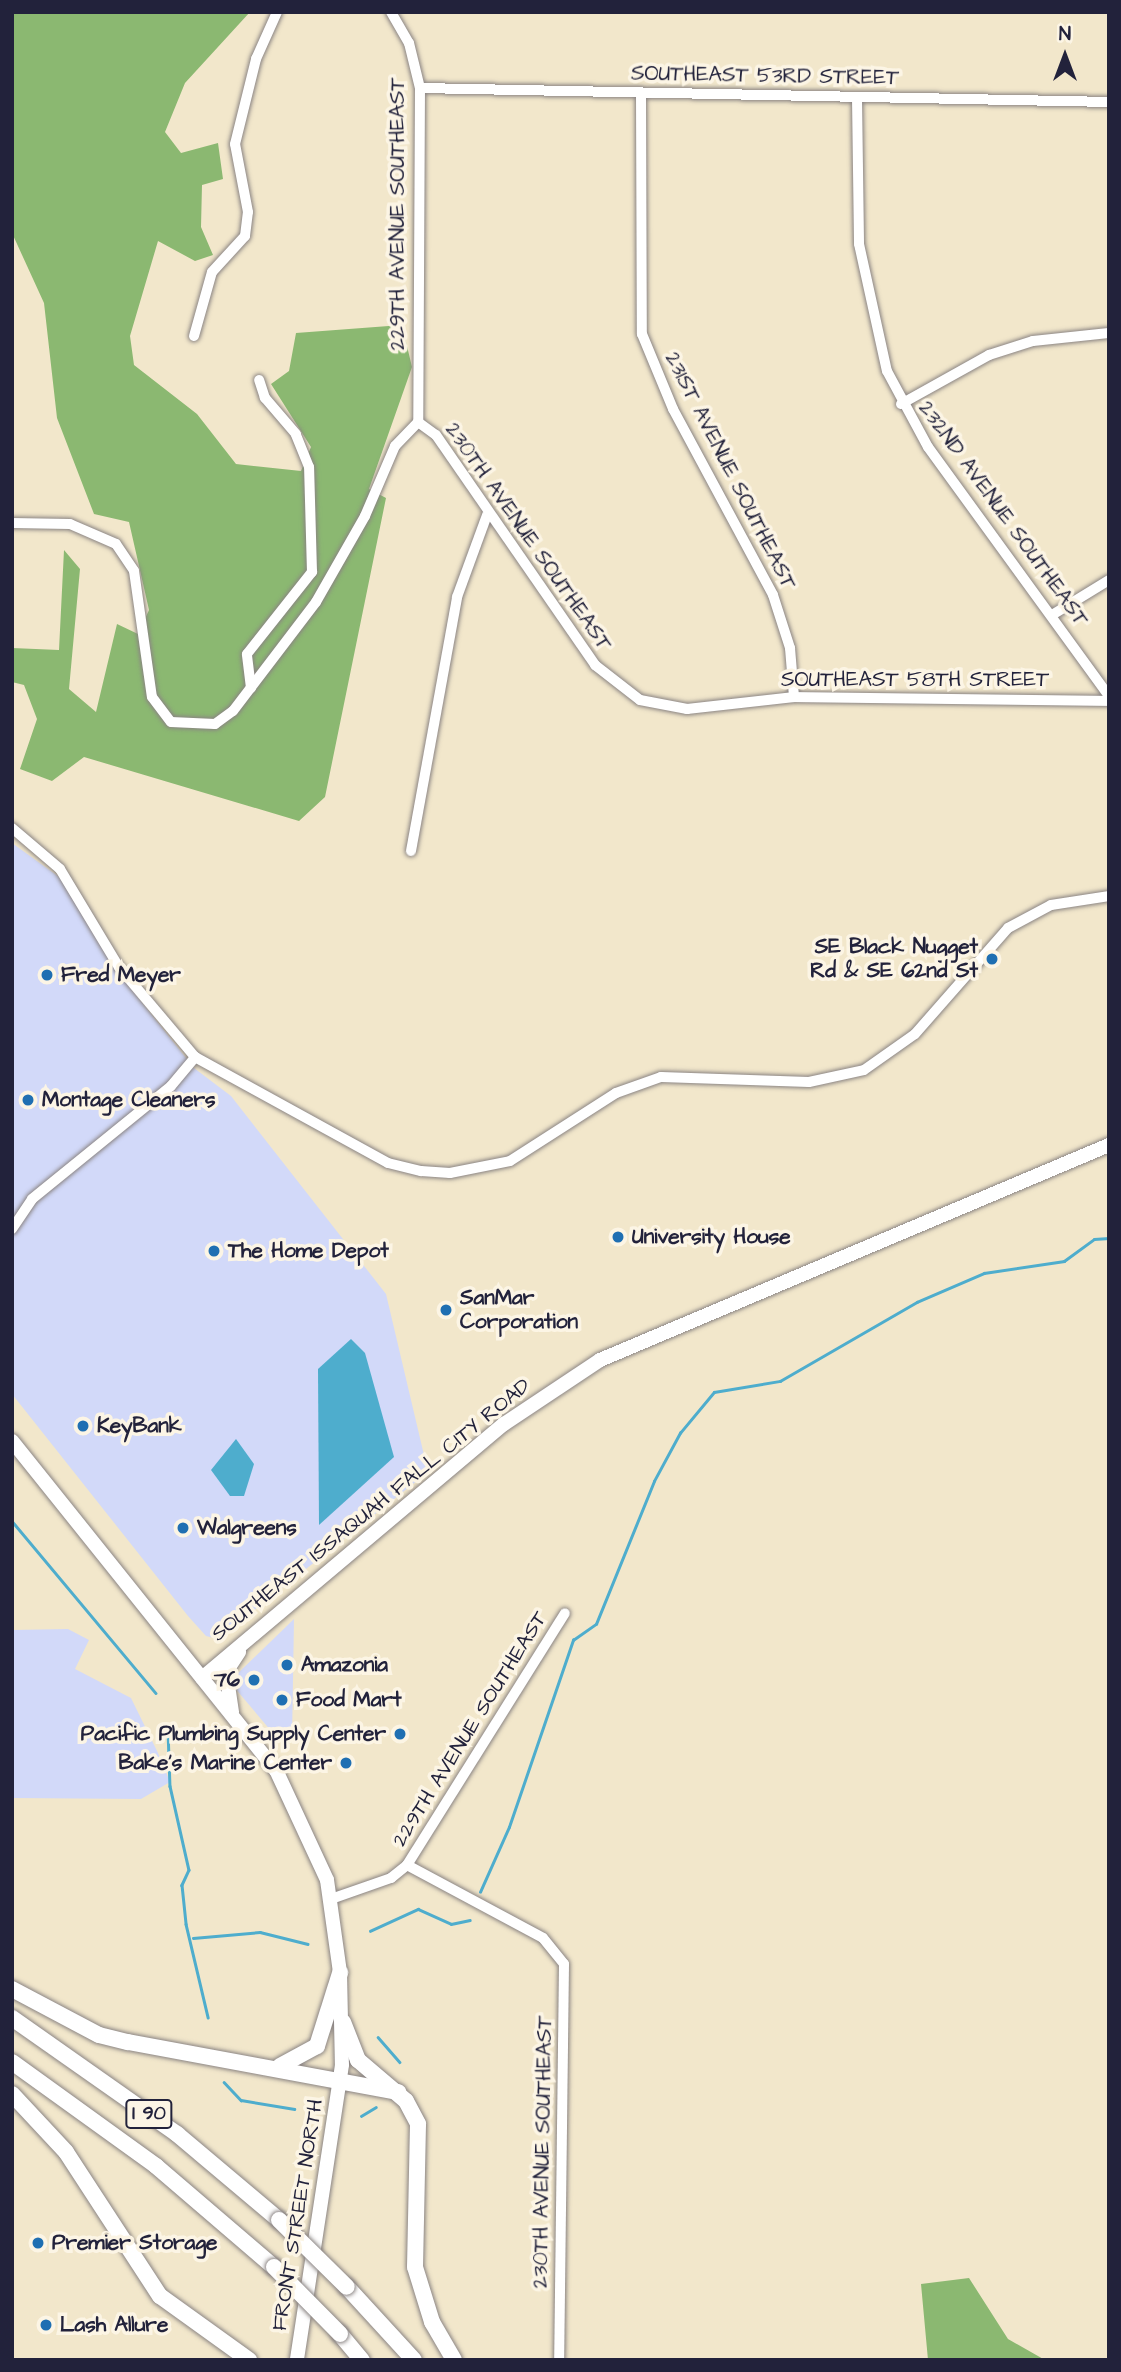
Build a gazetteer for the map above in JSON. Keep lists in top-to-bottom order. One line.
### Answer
{"streets":{"highway":["I 90"],"main road":["SOUTHEAST ISSAQUAH FALL CITY ROAD","FRONT STREET NORTH"],"street":["SOUTHEAST 53RD STREET","229TH AVENUE SOUTHEAST","231ST AVENUE SOUTHEAST","232ND AVENUE SOUTHEAST","230TH AVENUE SOUTHEAST","SOUTHEAST 58TH STREET"]},"crossings":[["SOUTHEAST 53RD STREET","229TH AVENUE SOUTHEAST"],["SOUTHEAST 53RD STREET","231ST AVENUE SOUTHEAST"],["SOUTHEAST 53RD STREET","232ND AVENUE SOUTHEAST"],["229TH AVENUE SOUTHEAST","230TH AVENUE SOUTHEAST"],["229TH AVENUE SOUTHEAST","FRONT STREET NORTH"],["231ST AVENUE SOUTHEAST","SOUTHEAST 58TH STREET"],["232ND AVENUE SOUTHEAST","SOUTHEAST 58TH STREET"],["230TH AVENUE SOUTHEAST","SOUTHEAST 58TH STREET"],["SOUTHEAST ISSAQUAH FALL CITY ROAD","FRONT STREET NORTH"]],"places":["SE Black Nugget Rd & SE 62nd St","Fred Meyer","Montage Cleaners","University House","The Home Depot","SanMar Corporation","KeyBank","Walgreens","Amazonia","76","Food Mart","Pacific Plumbing Supply Center","Bake's Marine Center","Premier Storage","Lash Allure"],"north":"top"}
